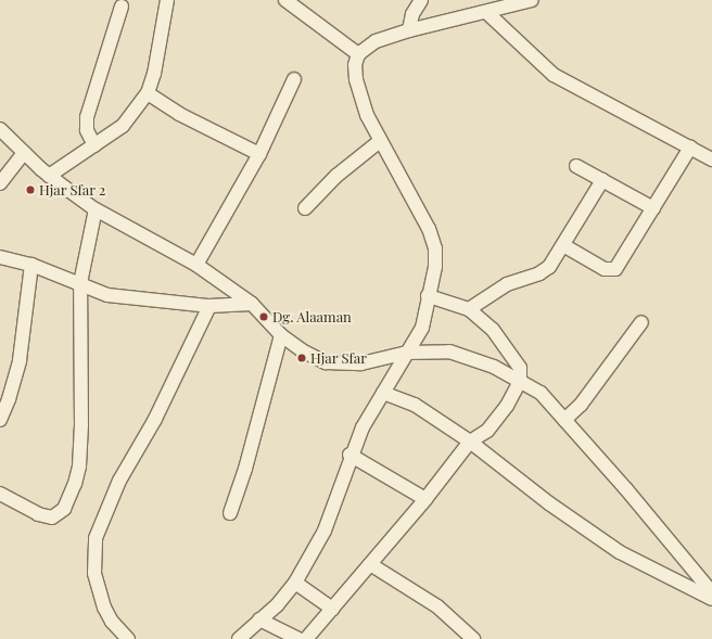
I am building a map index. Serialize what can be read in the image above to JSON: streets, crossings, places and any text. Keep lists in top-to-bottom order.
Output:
{
  "places": ["Hjar Sfar 2", "Dg. Alaaman", "Hjar Sfar"]
}
